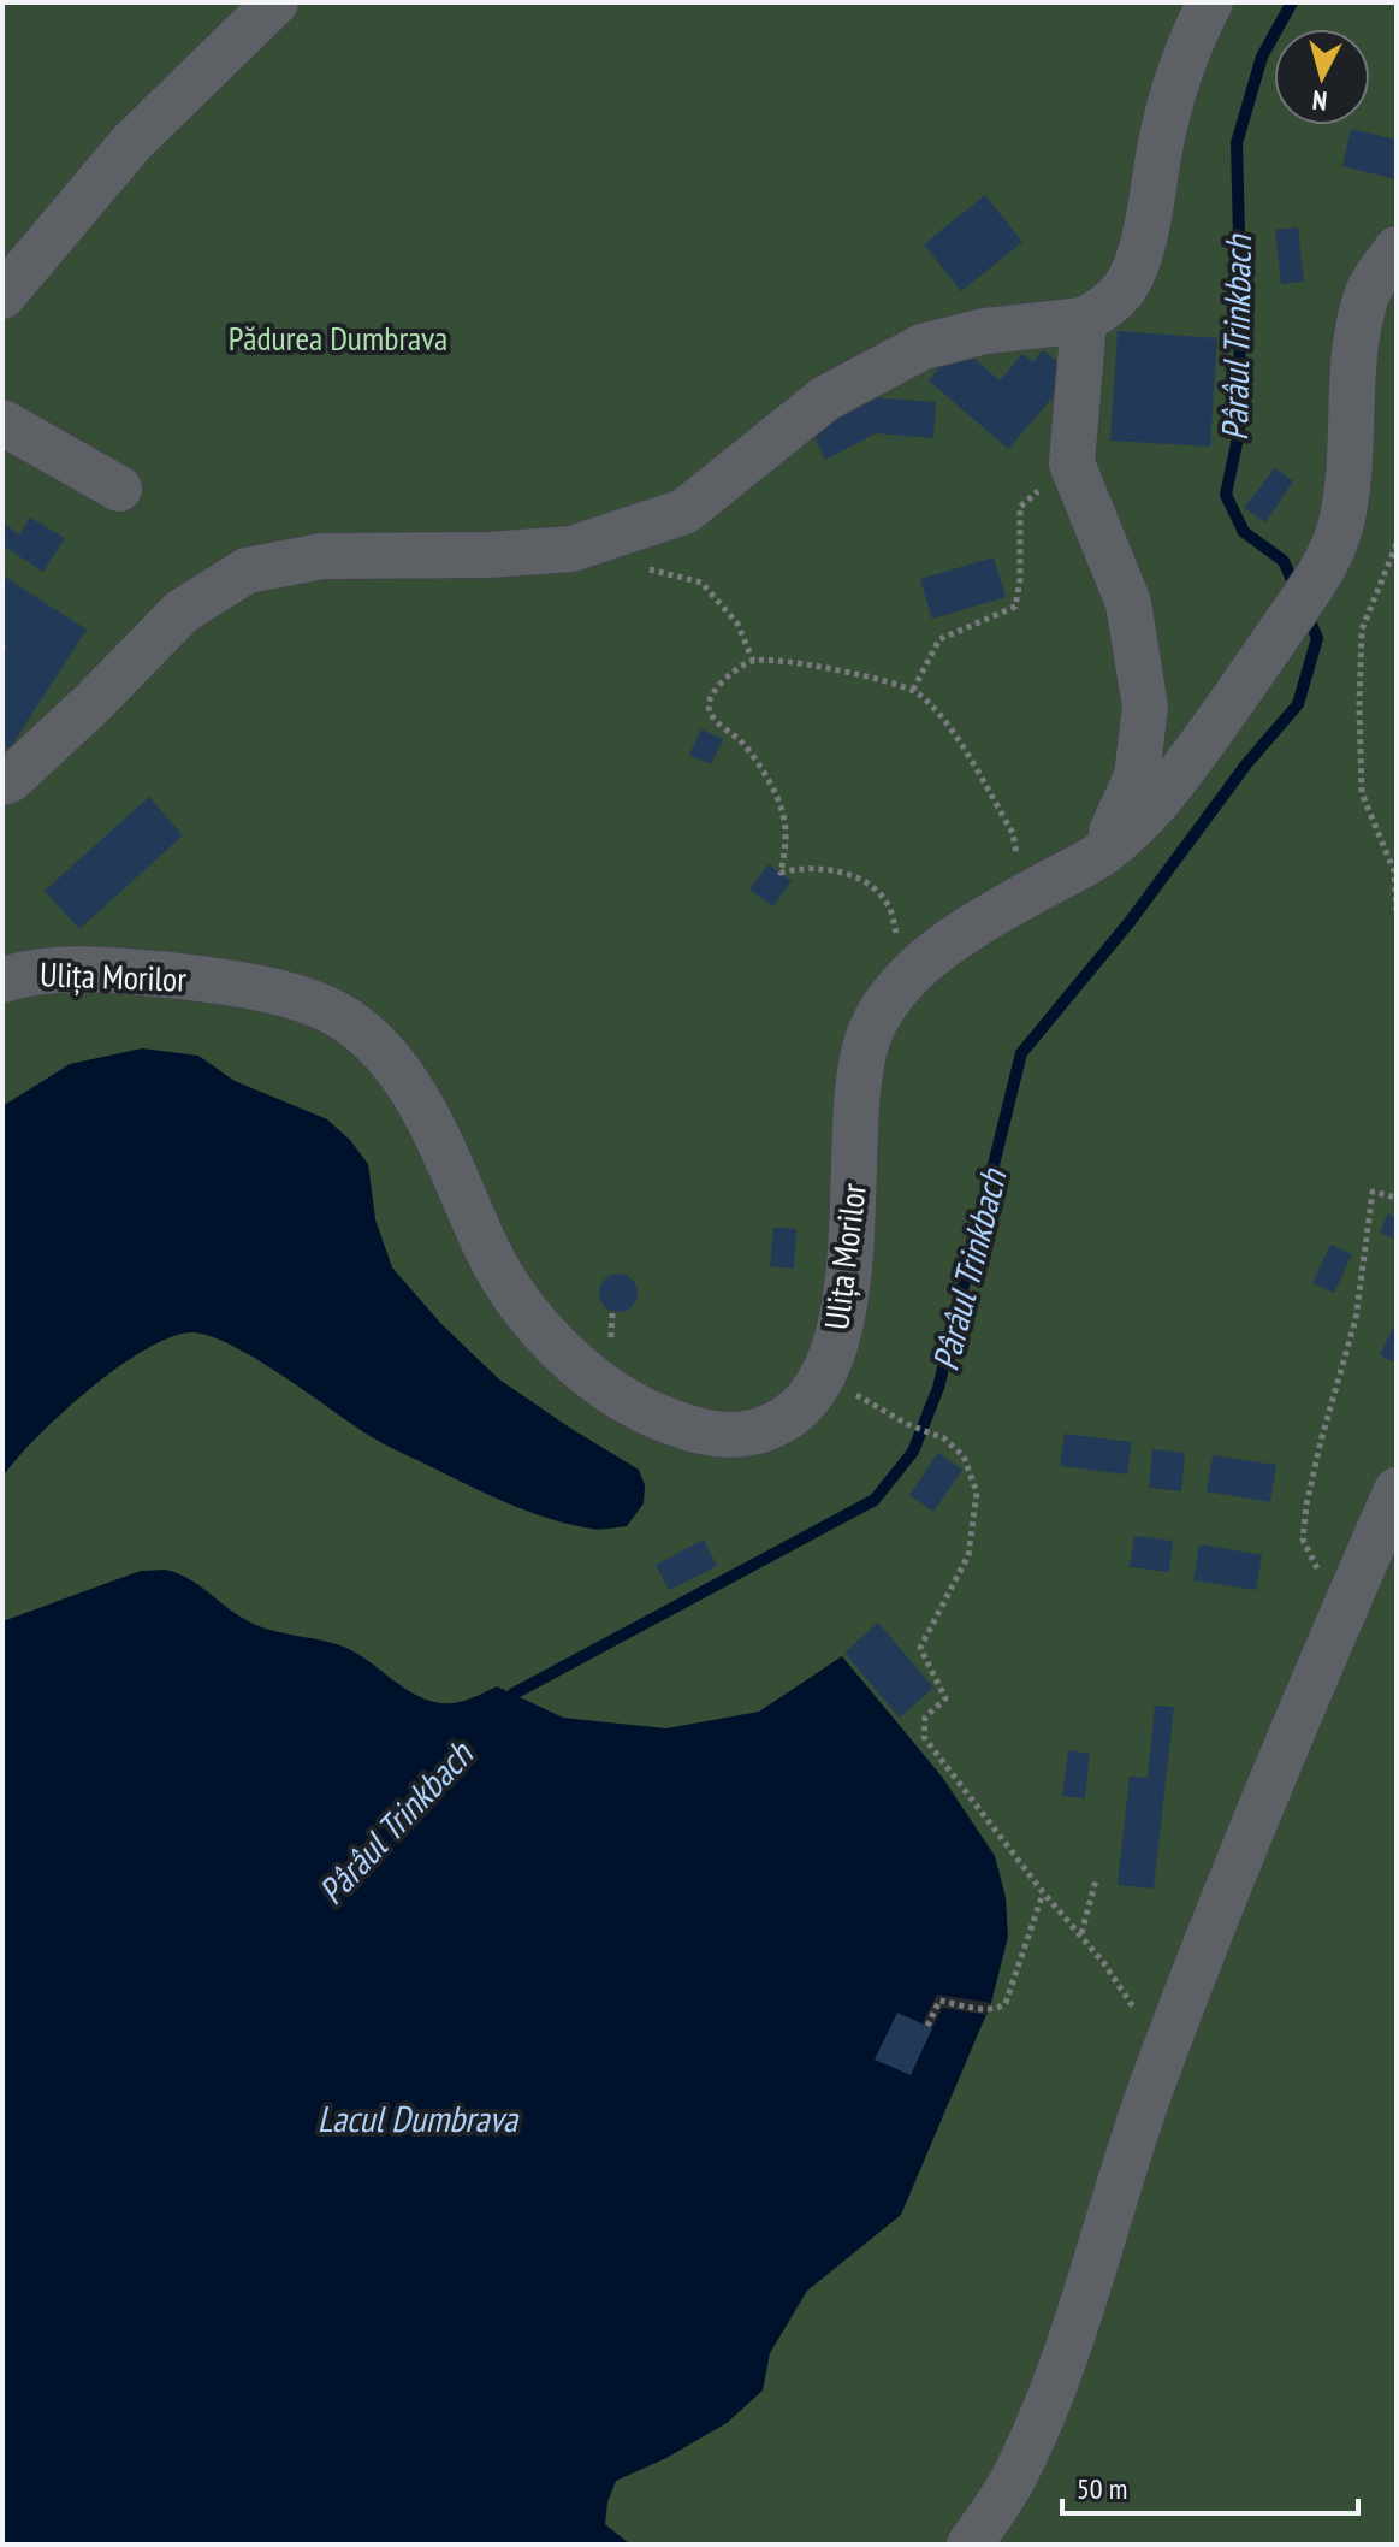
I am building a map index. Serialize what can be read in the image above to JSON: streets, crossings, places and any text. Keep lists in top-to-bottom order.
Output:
{
  "streets": {
    "lane": ["Ulița Morilor"]
  },
  "water": ["Pârâul Trinkbach", "Lacul Dumbrava"],
  "parks": ["Pădurea Dumbrava"],
  "scale_bar": "50 m",
  "north": "bottom"
}
